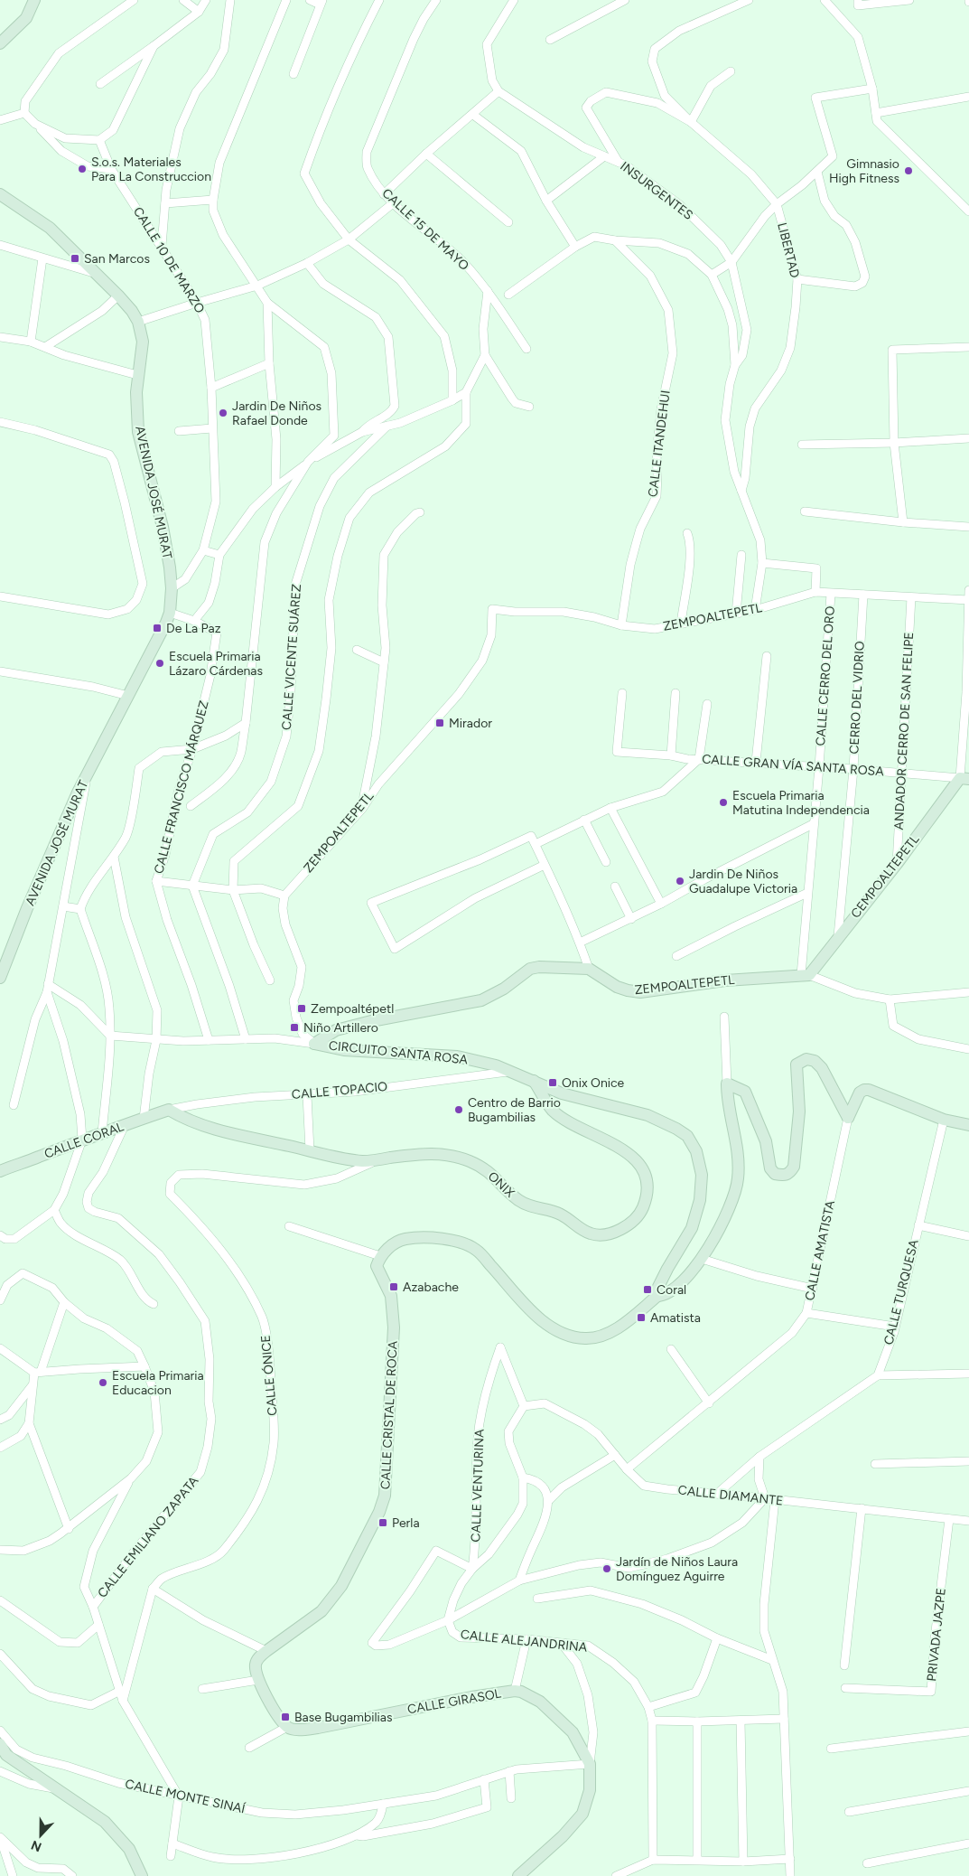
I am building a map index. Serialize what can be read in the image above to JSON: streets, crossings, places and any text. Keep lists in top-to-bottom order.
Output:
{
  "streets": {
    "street": [
      "INSURGENTES",
      "CALLE 15 DE MAYO",
      "LIBERTAD",
      "CALLE 10 DE MARZO",
      "CALLE ITANDEHUI",
      "AVENIDA JOSÉ MURAT",
      "ZEMPOALTEPETL",
      "CALLE VICENTE SUÁREZ",
      "CALLE CERRO DEL ORO",
      "CERRO DEL VIDRIO",
      "ANDADOR CERRO DE SAN FELIPE",
      "CALLE GRAN VÍA SANTA ROSA",
      "CALLE FRANCISCO MÁRQUEZ",
      "CEMPOALTEPETL",
      "CIRCUITO SANTA ROSA",
      "CALLE TOPACIO",
      "CALLE CORAL",
      "ONIX",
      "CALLE AMATISTA",
      "CALLE TURQUESA",
      "CALLE ÓNICE",
      "CALLE CRISTAL DE ROCA",
      "CALLE VENTURINA",
      "CALLE DIAMANTE",
      "CALLE EMILIANO ZAPATA",
      "PRIVADA JAZPE",
      "CALLE ALEJANDRINA",
      "CALLE GIRASOL",
      "CALLE MONTE SINAÍ"
    ]
  },
  "crossings": [
    ["INSURGENTES", "LIBERTAD"],
    ["INSURGENTES", "ZEMPOALTEPETL"],
    ["CALLE 10 DE MARZO", "AVENIDA JOSÉ MURAT"],
    ["CALLE ITANDEHUI", "ZEMPOALTEPETL"],
    ["AVENIDA JOSÉ MURAT", "CALLE FRANCISCO MÁRQUEZ"],
    ["ZEMPOALTEPETL", "CALLE CERRO DEL ORO"],
    ["ZEMPOALTEPETL", "CERRO DEL VIDRIO"],
    ["ZEMPOALTEPETL", "ANDADOR CERRO DE SAN FELIPE"],
    ["ZEMPOALTEPETL", "CEMPOALTEPETL"],
    ["ZEMPOALTEPETL", "CIRCUITO SANTA ROSA"],
    ["CALLE CERRO DEL ORO", "CALLE GRAN VÍA SANTA ROSA"],
    ["CALLE CERRO DEL ORO", "CEMPOALTEPETL"],
    ["CERRO DEL VIDRIO", "CALLE GRAN VÍA SANTA ROSA"],
    ["CERRO DEL VIDRIO", "CEMPOALTEPETL"],
    ["ANDADOR CERRO DE SAN FELIPE", "CALLE GRAN VÍA SANTA ROSA"],
    ["ANDADOR CERRO DE SAN FELIPE", "CEMPOALTEPETL"],
    ["CALLE GRAN VÍA SANTA ROSA", "CEMPOALTEPETL"],
    ["CIRCUITO SANTA ROSA", "CALLE TOPACIO"],
    ["CIRCUITO SANTA ROSA", "ONIX"],
    ["CALLE TOPACIO", "CALLE CORAL"],
    ["CALLE TOPACIO", "ONIX"],
    ["CALLE CORAL", "ONIX"],
    ["CALLE CORAL", "CALLE EMILIANO ZAPATA"],
    ["ONIX", "CALLE ÓNICE"],
    ["CALLE AMATISTA", "CALLE TURQUESA"],
    ["CALLE AMATISTA", "CALLE DIAMANTE"],
    ["CALLE CRISTAL DE ROCA", "CALLE GIRASOL"],
    ["CALLE VENTURINA", "CALLE DIAMANTE"],
    ["CALLE VENTURINA", "CALLE ALEJANDRINA"],
    ["CALLE DIAMANTE", "PRIVADA JAZPE"],
    ["CALLE GIRASOL", "CALLE MONTE SINAÍ"]
  ],
  "places": {
    "other": [
      "S.o.s. Materiales Para La Construccion",
      "Gimnasio High Fitness",
      "Jardin De Niños Rafael Donde",
      "Escuela Primaria Lázaro Cárdenas",
      "Escuela Primaria Matutina Independencia",
      "Jardin De Niños Guadalupe Victoria",
      "Centro de Barrio Bugambilias",
      "Escuela Primaria Educacion",
      "Jardín de Niños Laura Domínguez Aguirre"
    ],
    "transit": [
      "San Marcos",
      "De La Paz",
      "Mirador",
      "Zempoaltépetl",
      "Niño Artillero",
      "Onix Onice",
      "Azabache",
      "Coral",
      "Amatista",
      "Perla",
      "Base Bugambilias"
    ]
  },
  "north": "bottom"
}
